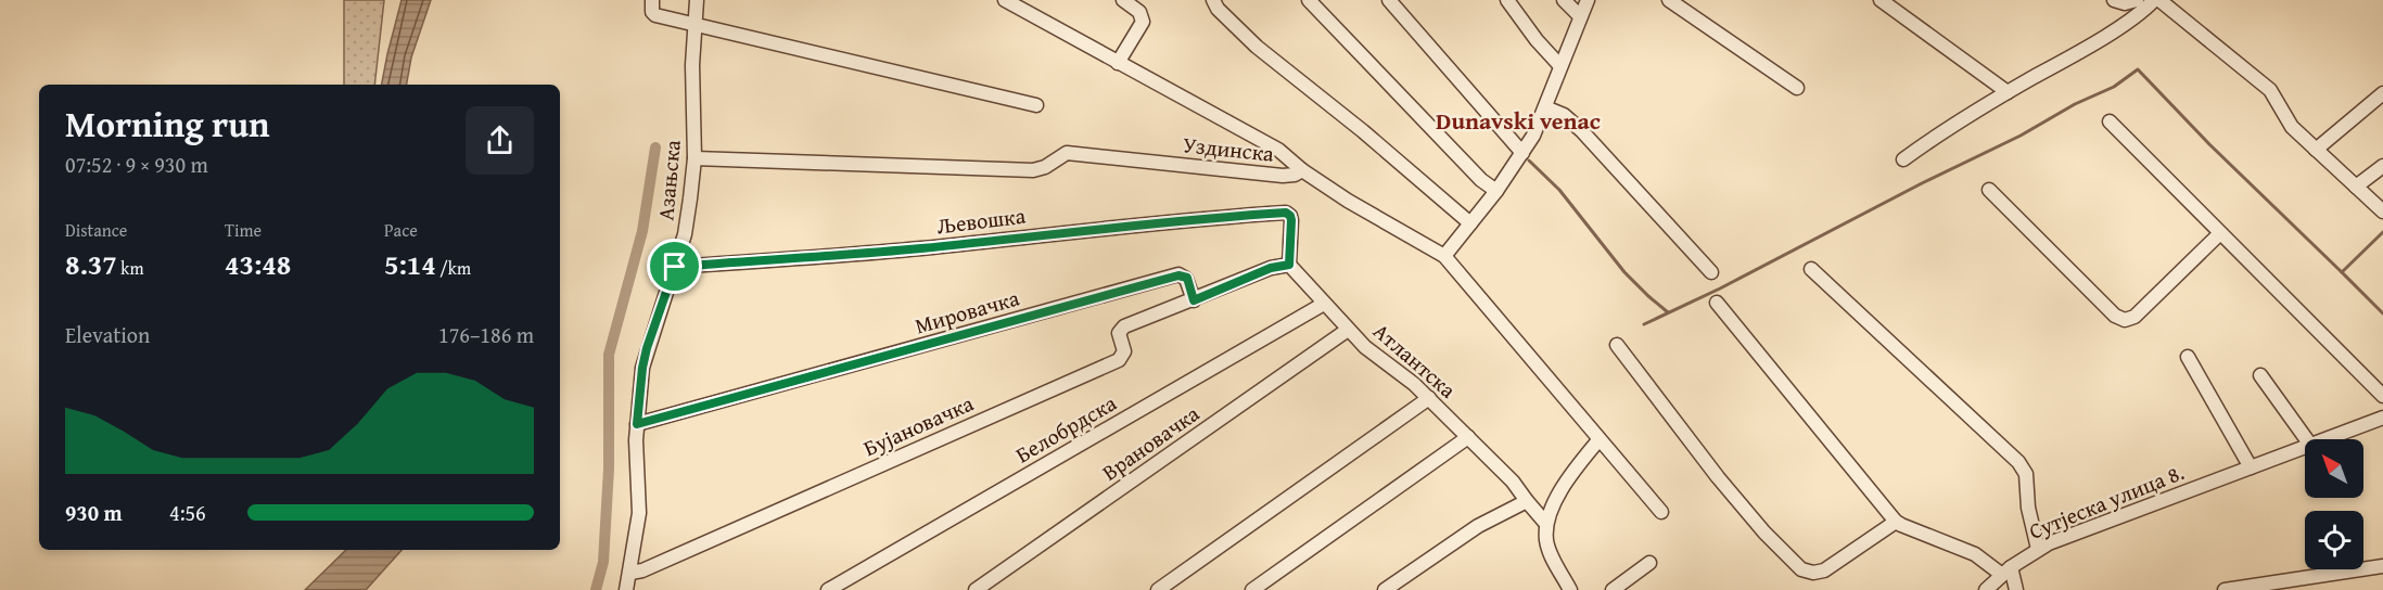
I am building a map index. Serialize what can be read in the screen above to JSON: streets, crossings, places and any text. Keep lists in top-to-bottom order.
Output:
{
  "streets": {
    "street": [
      "Уздинска",
      "Азањска",
      "Љевошка",
      "Мировачка",
      "Атлантска",
      "Бујановачка",
      "Белобрдска",
      "Врановачка",
      "Сутјеска улица 8."
    ]
  },
  "crossings": [
    ["Уздинска", "Азањска"],
    ["Азањска", "Љевошка"],
    ["Азањска", "Мировачка"],
    ["Азањска", "Бујановачка"],
    ["Љевошка", "Атлантска"],
    ["Мировачка", "Бујановачка"],
    ["Атлантска", "Белобрдска"],
    ["Атлантска", "Врановачка"]
  ],
  "districts": ["Dunavski venac"],
  "north": "top left",
  "page": {
    "heading": ["Morning run", "07:52 · 9 × 930 m"],
    "stats": [
      ["Distance", "8.37 km"],
      ["Time", "43:48"],
      ["Pace", "5:14 /km"]
    ],
    "chart": ["Elevation", "176–186 m"],
    "list": [
      {
        "name": "930 m",
        "note": "4:56"
      }
    ]
  }
}
